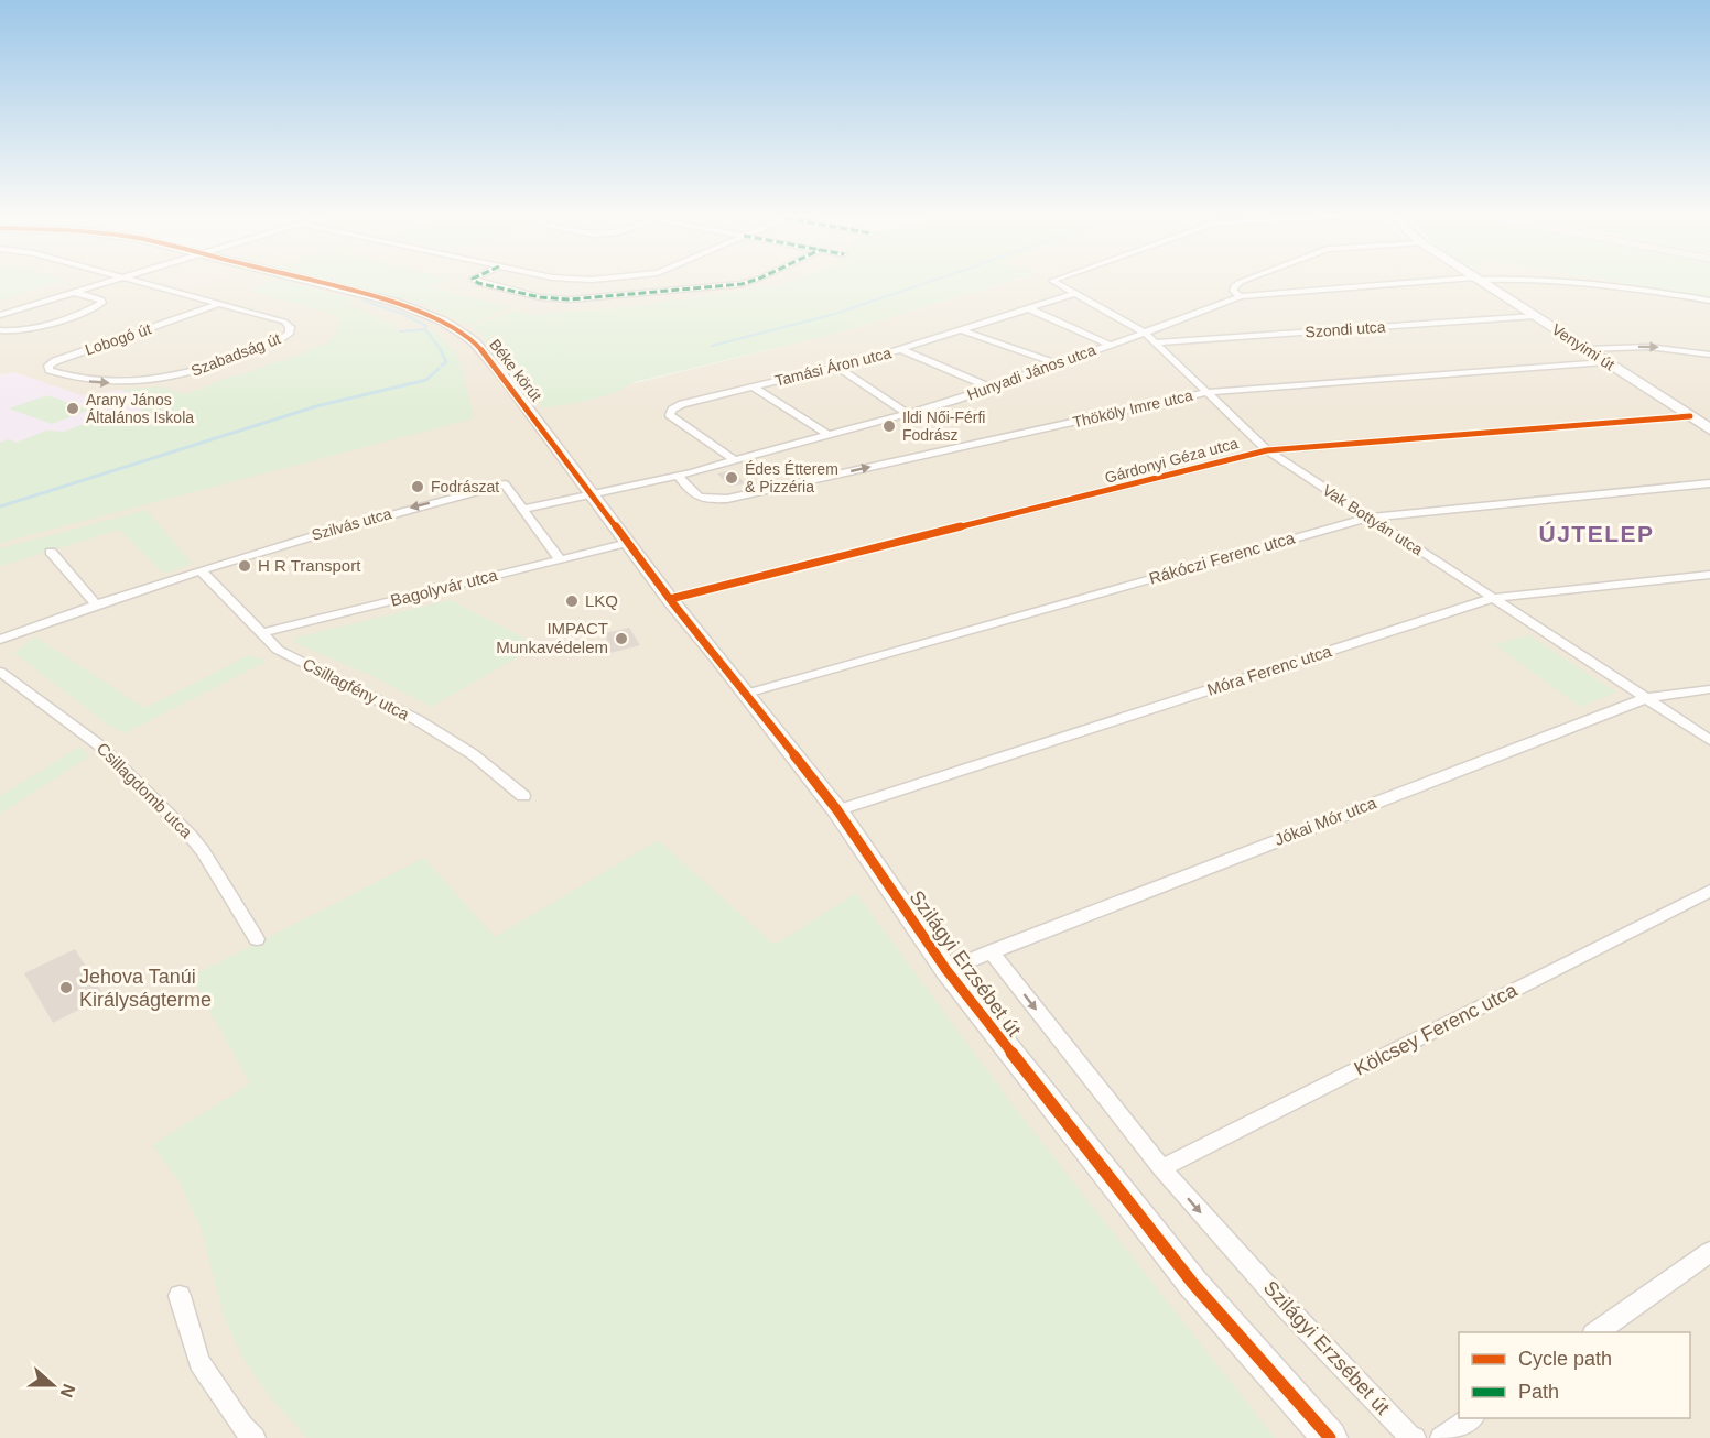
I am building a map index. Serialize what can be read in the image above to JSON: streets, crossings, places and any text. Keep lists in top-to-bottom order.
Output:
{
  "streets": {
    "street": [
      "Szondi utca",
      "Lobogó út",
      "Venyimi út",
      "Szabadság út",
      "Tamási Áron utca",
      "Béke körút",
      "Hunyadi János utca",
      "Thököly Imre utca",
      "Gárdonyi Géza utca",
      "Vak Bottyán utca",
      "Szilvás utca",
      "Rákóczi Ferenc utca",
      "Bagolyvár utca",
      "Móra Ferenc utca",
      "Csillagfény utca",
      "Csillagdomb utca",
      "Jókai Mór utca",
      "Szilágyi Erzsébet út",
      "Kölcsey Ferenc utca"
    ]
  },
  "crossings": [
    ["Szondi utca", "Venyimi út"],
    ["Szondi utca", "Vak Bottyán utca"],
    ["Lobogó út", "Szabadság út"],
    ["Venyimi út", "Thököly Imre utca"],
    ["Venyimi út", "Gárdonyi Géza utca"],
    ["Tamási Áron utca", "Hunyadi János utca"],
    ["Tamási Áron utca", "Vak Bottyán utca"],
    ["Béke körút", "Hunyadi János utca"],
    ["Béke körút", "Szilágyi Erzsébet út"],
    ["Hunyadi János utca", "Thököly Imre utca"],
    ["Hunyadi János utca", "Vak Bottyán utca"],
    ["Hunyadi János utca", "Szilvás utca"],
    ["Hunyadi János utca", "Szilágyi Erzsébet út"],
    ["Thököly Imre utca", "Vak Bottyán utca"],
    ["Gárdonyi Géza utca", "Vak Bottyán utca"],
    ["Gárdonyi Géza utca", "Szilágyi Erzsébet út"],
    ["Vak Bottyán utca", "Rákóczi Ferenc utca"],
    ["Vak Bottyán utca", "Móra Ferenc utca"],
    ["Vak Bottyán utca", "Jókai Mór utca"],
    ["Szilvás utca", "Csillagfény utca"],
    ["Rákóczi Ferenc utca", "Szilágyi Erzsébet út"],
    ["Bagolyvár utca", "Csillagfény utca"],
    ["Bagolyvár utca", "Szilágyi Erzsébet út"],
    ["Móra Ferenc utca", "Szilágyi Erzsébet út"],
    ["Jókai Mór utca", "Szilágyi Erzsébet út"],
    ["Szilágyi Erzsébet út", "Kölcsey Ferenc utca"]
  ],
  "one_way": ["Thököly Imre utca", "Szilvás utca"],
  "districts": ["ÚJTELEP"],
  "places": [
    "Arany János Általános Iskola",
    "Ildi Női-Férfi Fodrász",
    "Édes Étterem & Pizzéria",
    "Fodrászat",
    "H R Transport",
    "LKQ",
    "IMPACT Munkavédelem",
    "Jehova Tanúi Királyságterme"
  ],
  "legend": ["Cycle path", "Path"],
  "north": "right"
}
